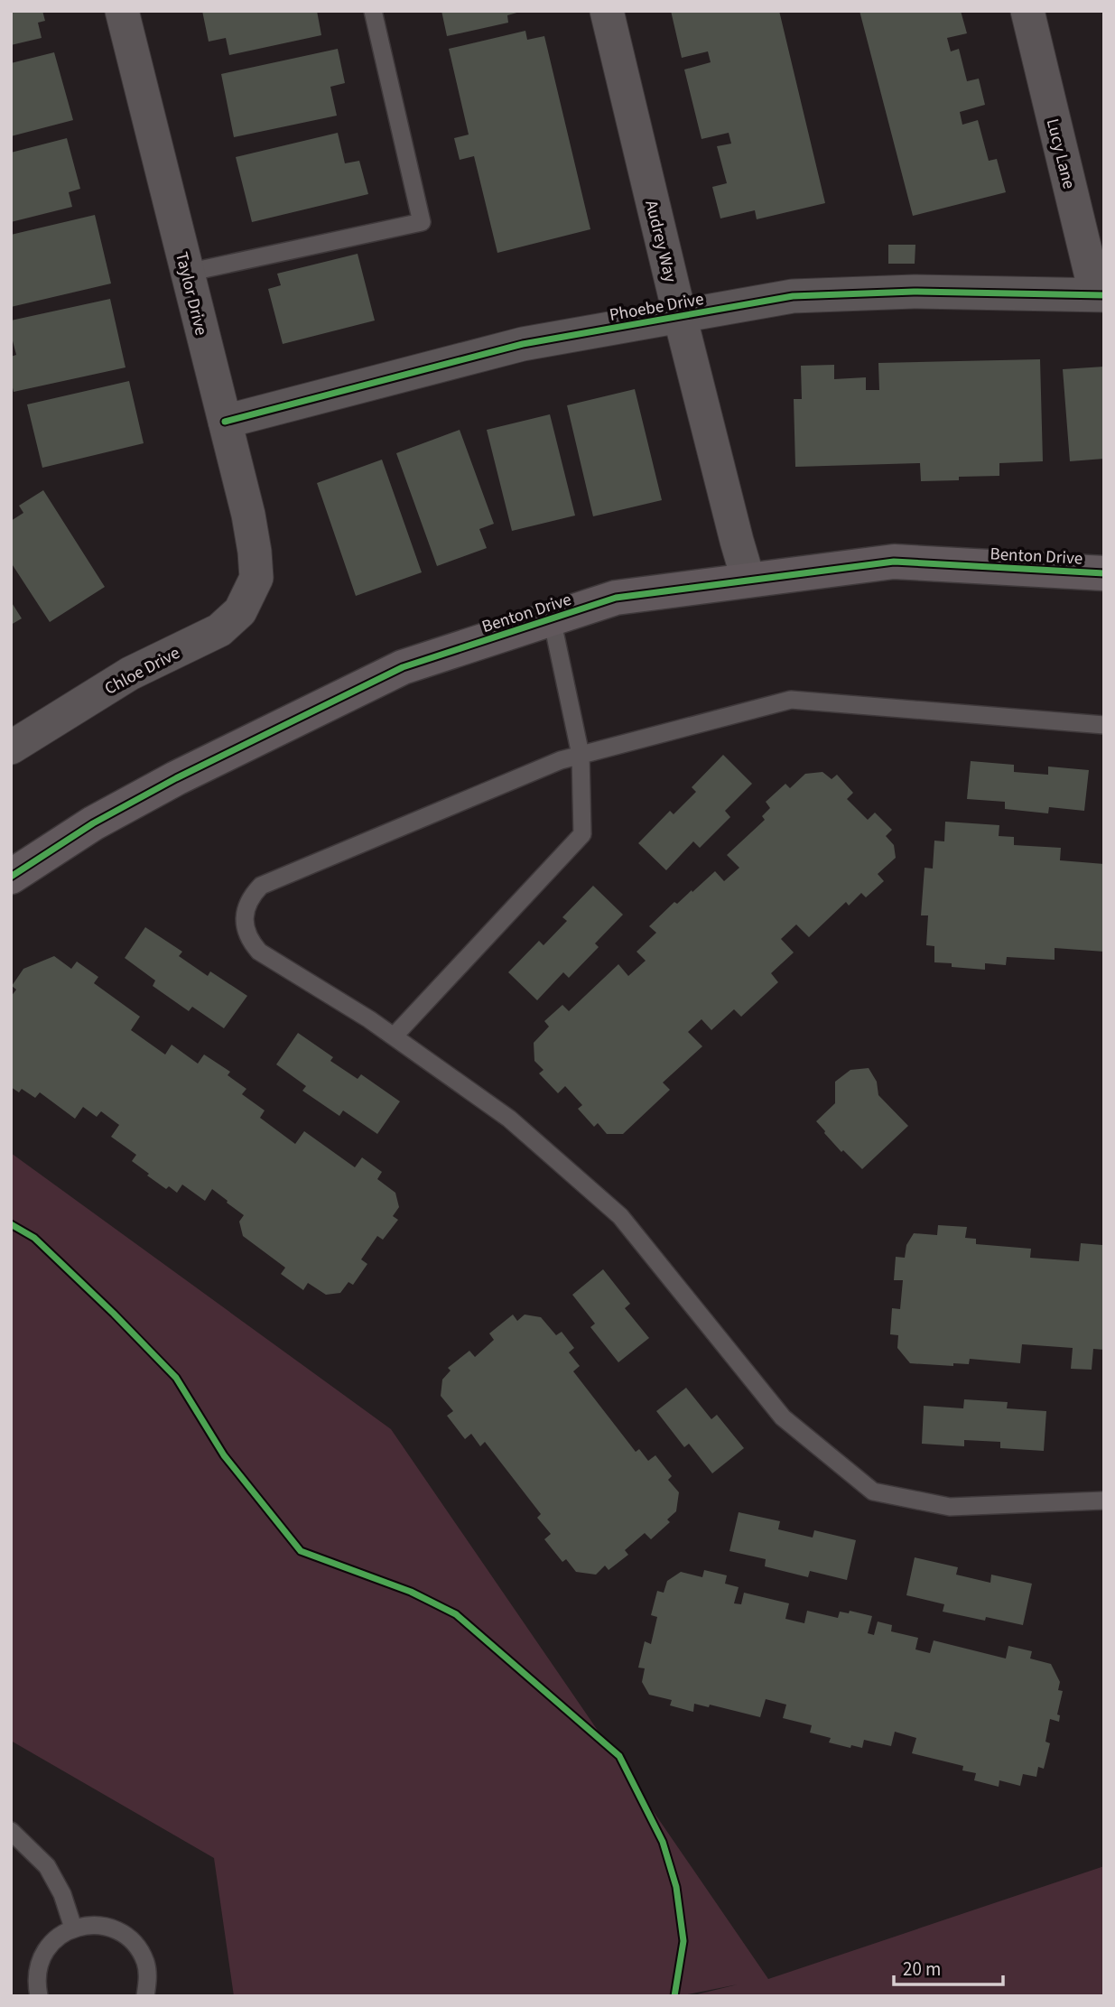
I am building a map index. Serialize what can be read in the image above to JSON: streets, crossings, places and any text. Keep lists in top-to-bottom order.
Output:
{
  "streets": {
    "street": [
      "Lucy Lane",
      "Audrey Way",
      "Taylor Drive",
      "Phoebe Drive",
      "Benton Drive",
      "Chloe Drive"
    ]
  },
  "crossings": [
    ["Lucy Lane", "Phoebe Drive"],
    ["Audrey Way", "Phoebe Drive"],
    ["Audrey Way", "Benton Drive"],
    ["Taylor Drive", "Phoebe Drive"],
    ["Taylor Drive", "Chloe Drive"]
  ],
  "scale_bar": "20 m"
}
